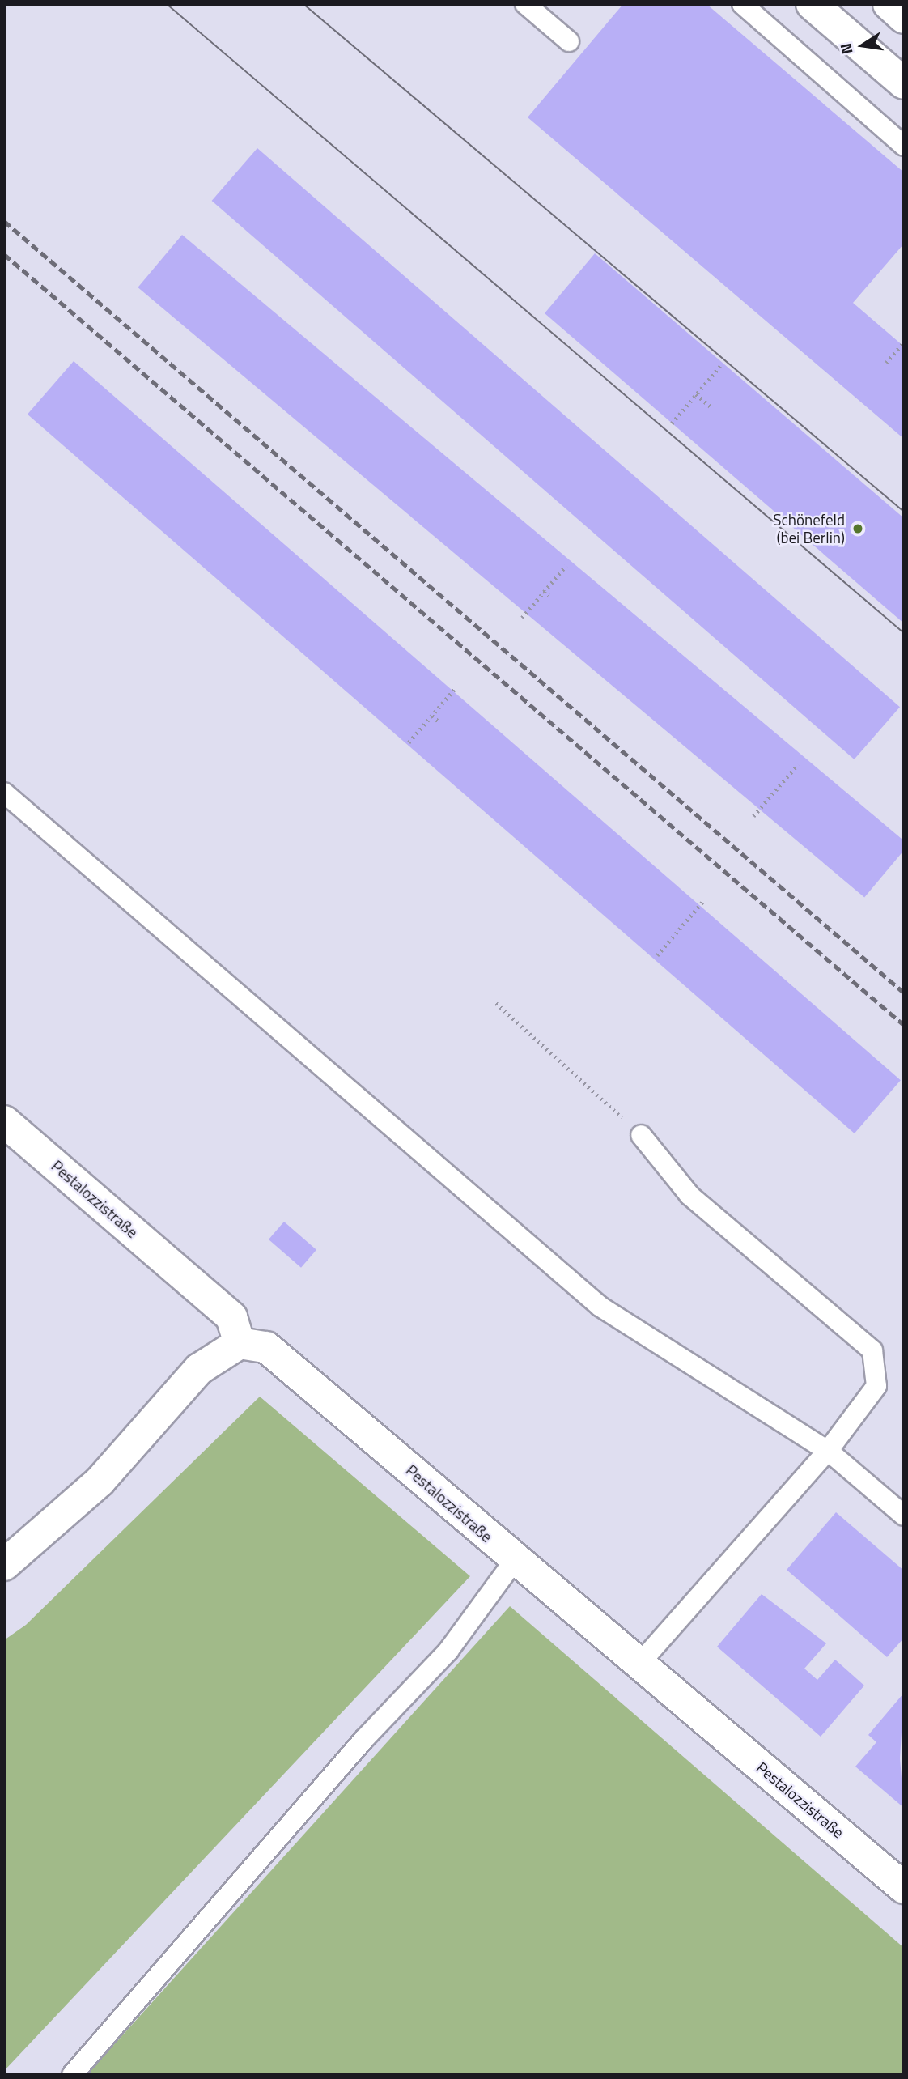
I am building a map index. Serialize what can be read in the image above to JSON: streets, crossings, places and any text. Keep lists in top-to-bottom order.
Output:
{
  "streets": {
    "street": ["Pestalozzistraße"]
  },
  "places": ["Schönefeld (bei Berlin)"],
  "north": "left"
}
